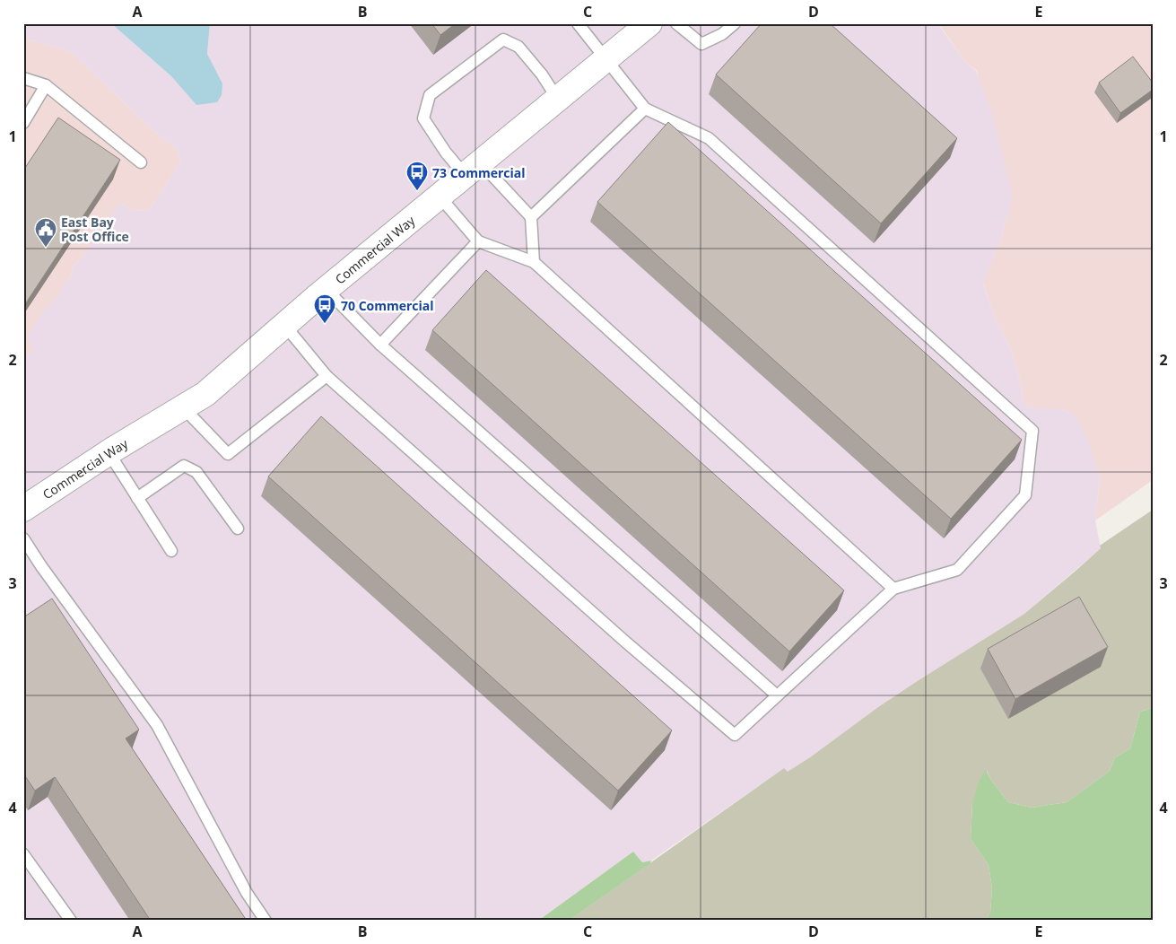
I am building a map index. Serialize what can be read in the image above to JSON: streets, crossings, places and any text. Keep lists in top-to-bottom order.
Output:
{
  "streets": {
    "street": ["Commercial Way"]
  },
  "places": {
    "bus stop": ["73 Commercial", "70 Commercial"],
    "public building": ["East Bay Post Office"]
  },
  "grid": {
    "columns": [
      "A",
      "B",
      "C",
      "D",
      "E"
    ],
    "rows": [
      "1",
      "2",
      "3",
      "4"
    ]
  }
}
